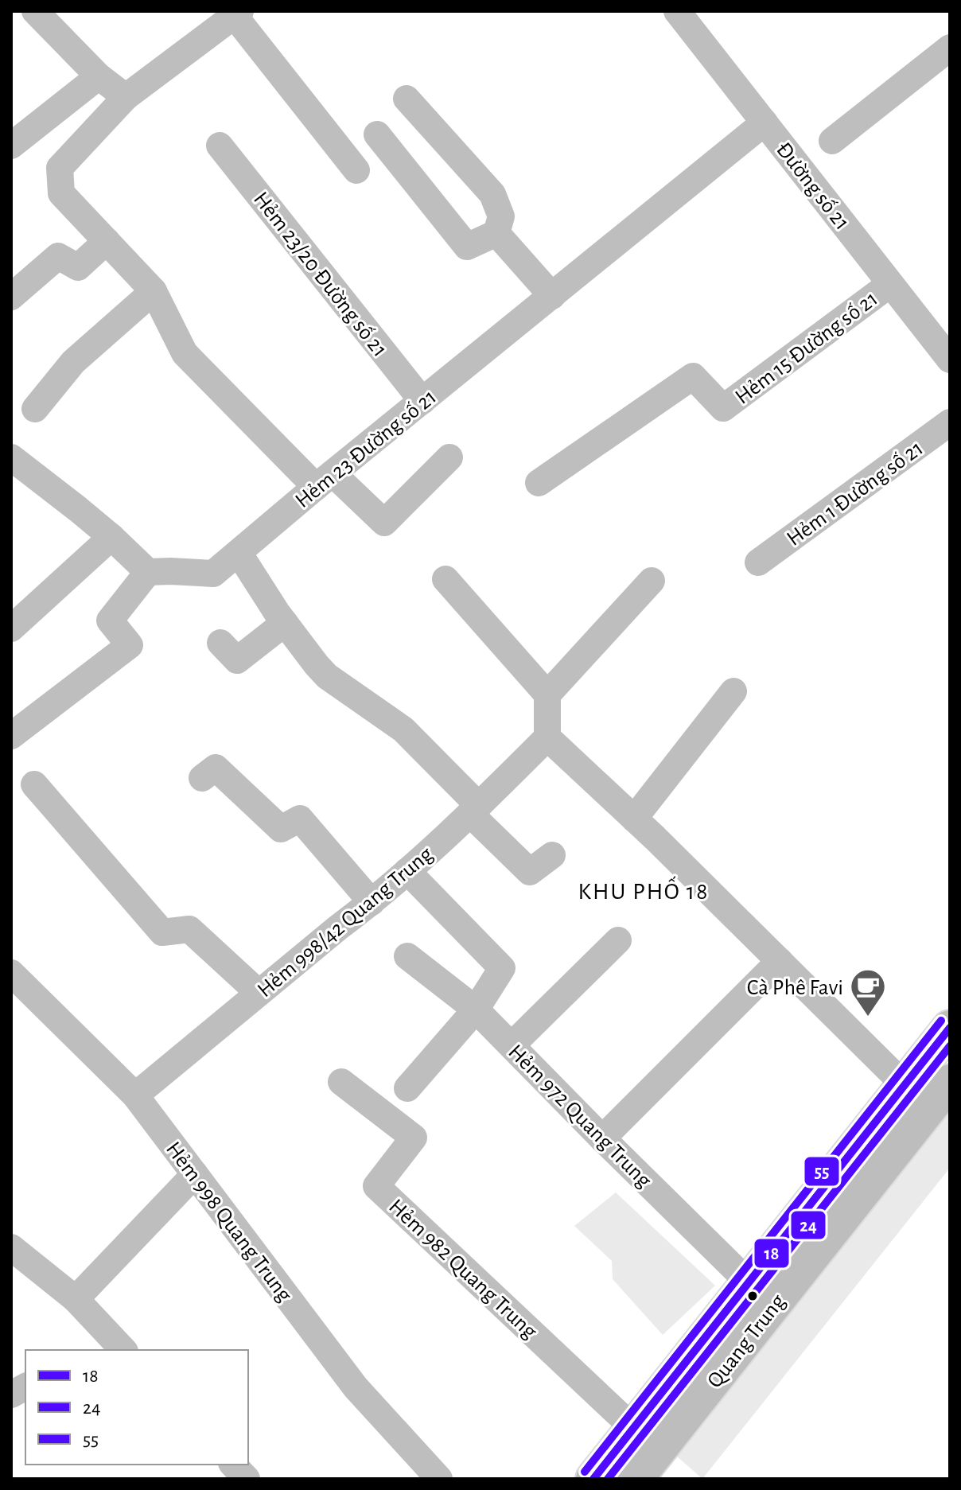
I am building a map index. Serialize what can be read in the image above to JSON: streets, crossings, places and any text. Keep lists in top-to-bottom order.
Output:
{
  "streets": {
    "main road": ["Quang Trung"],
    "street": [
      "Đường số 21",
      "Hẻm 23/20 Đường số 21",
      "Hẻm 15 Đường số 21",
      "Hẻm 23 Đường số 21",
      "Hẻm 1 Đường số 21",
      "Hẻm 998/42 Quang Trung",
      "Hẻm 972 Quang Trung",
      "Hẻm 998 Quang Trung",
      "Hẻm 982 Quang Trung"
    ]
  },
  "crossings": [
    ["Đường số 21", "Hẻm 15 Đường số 21"],
    ["Đường số 21", "Hẻm 23 Đường số 21"],
    ["Hẻm 23/20 Đường số 21", "Hẻm 23 Đường số 21"],
    ["Hẻm 998/42 Quang Trung", "Hẻm 998 Quang Trung"],
    ["Hẻm 972 Quang Trung", "Quang Trung"],
    ["Hẻm 982 Quang Trung", "Quang Trung"]
  ],
  "districts": ["KHU PHỐ 18"],
  "places": {
    "cafe": ["Cà Phê Favi"]
  },
  "lines": ["transit line 55", "transit line 18", "transit line 24"],
  "legend": ["18", "24", "55"]
}
